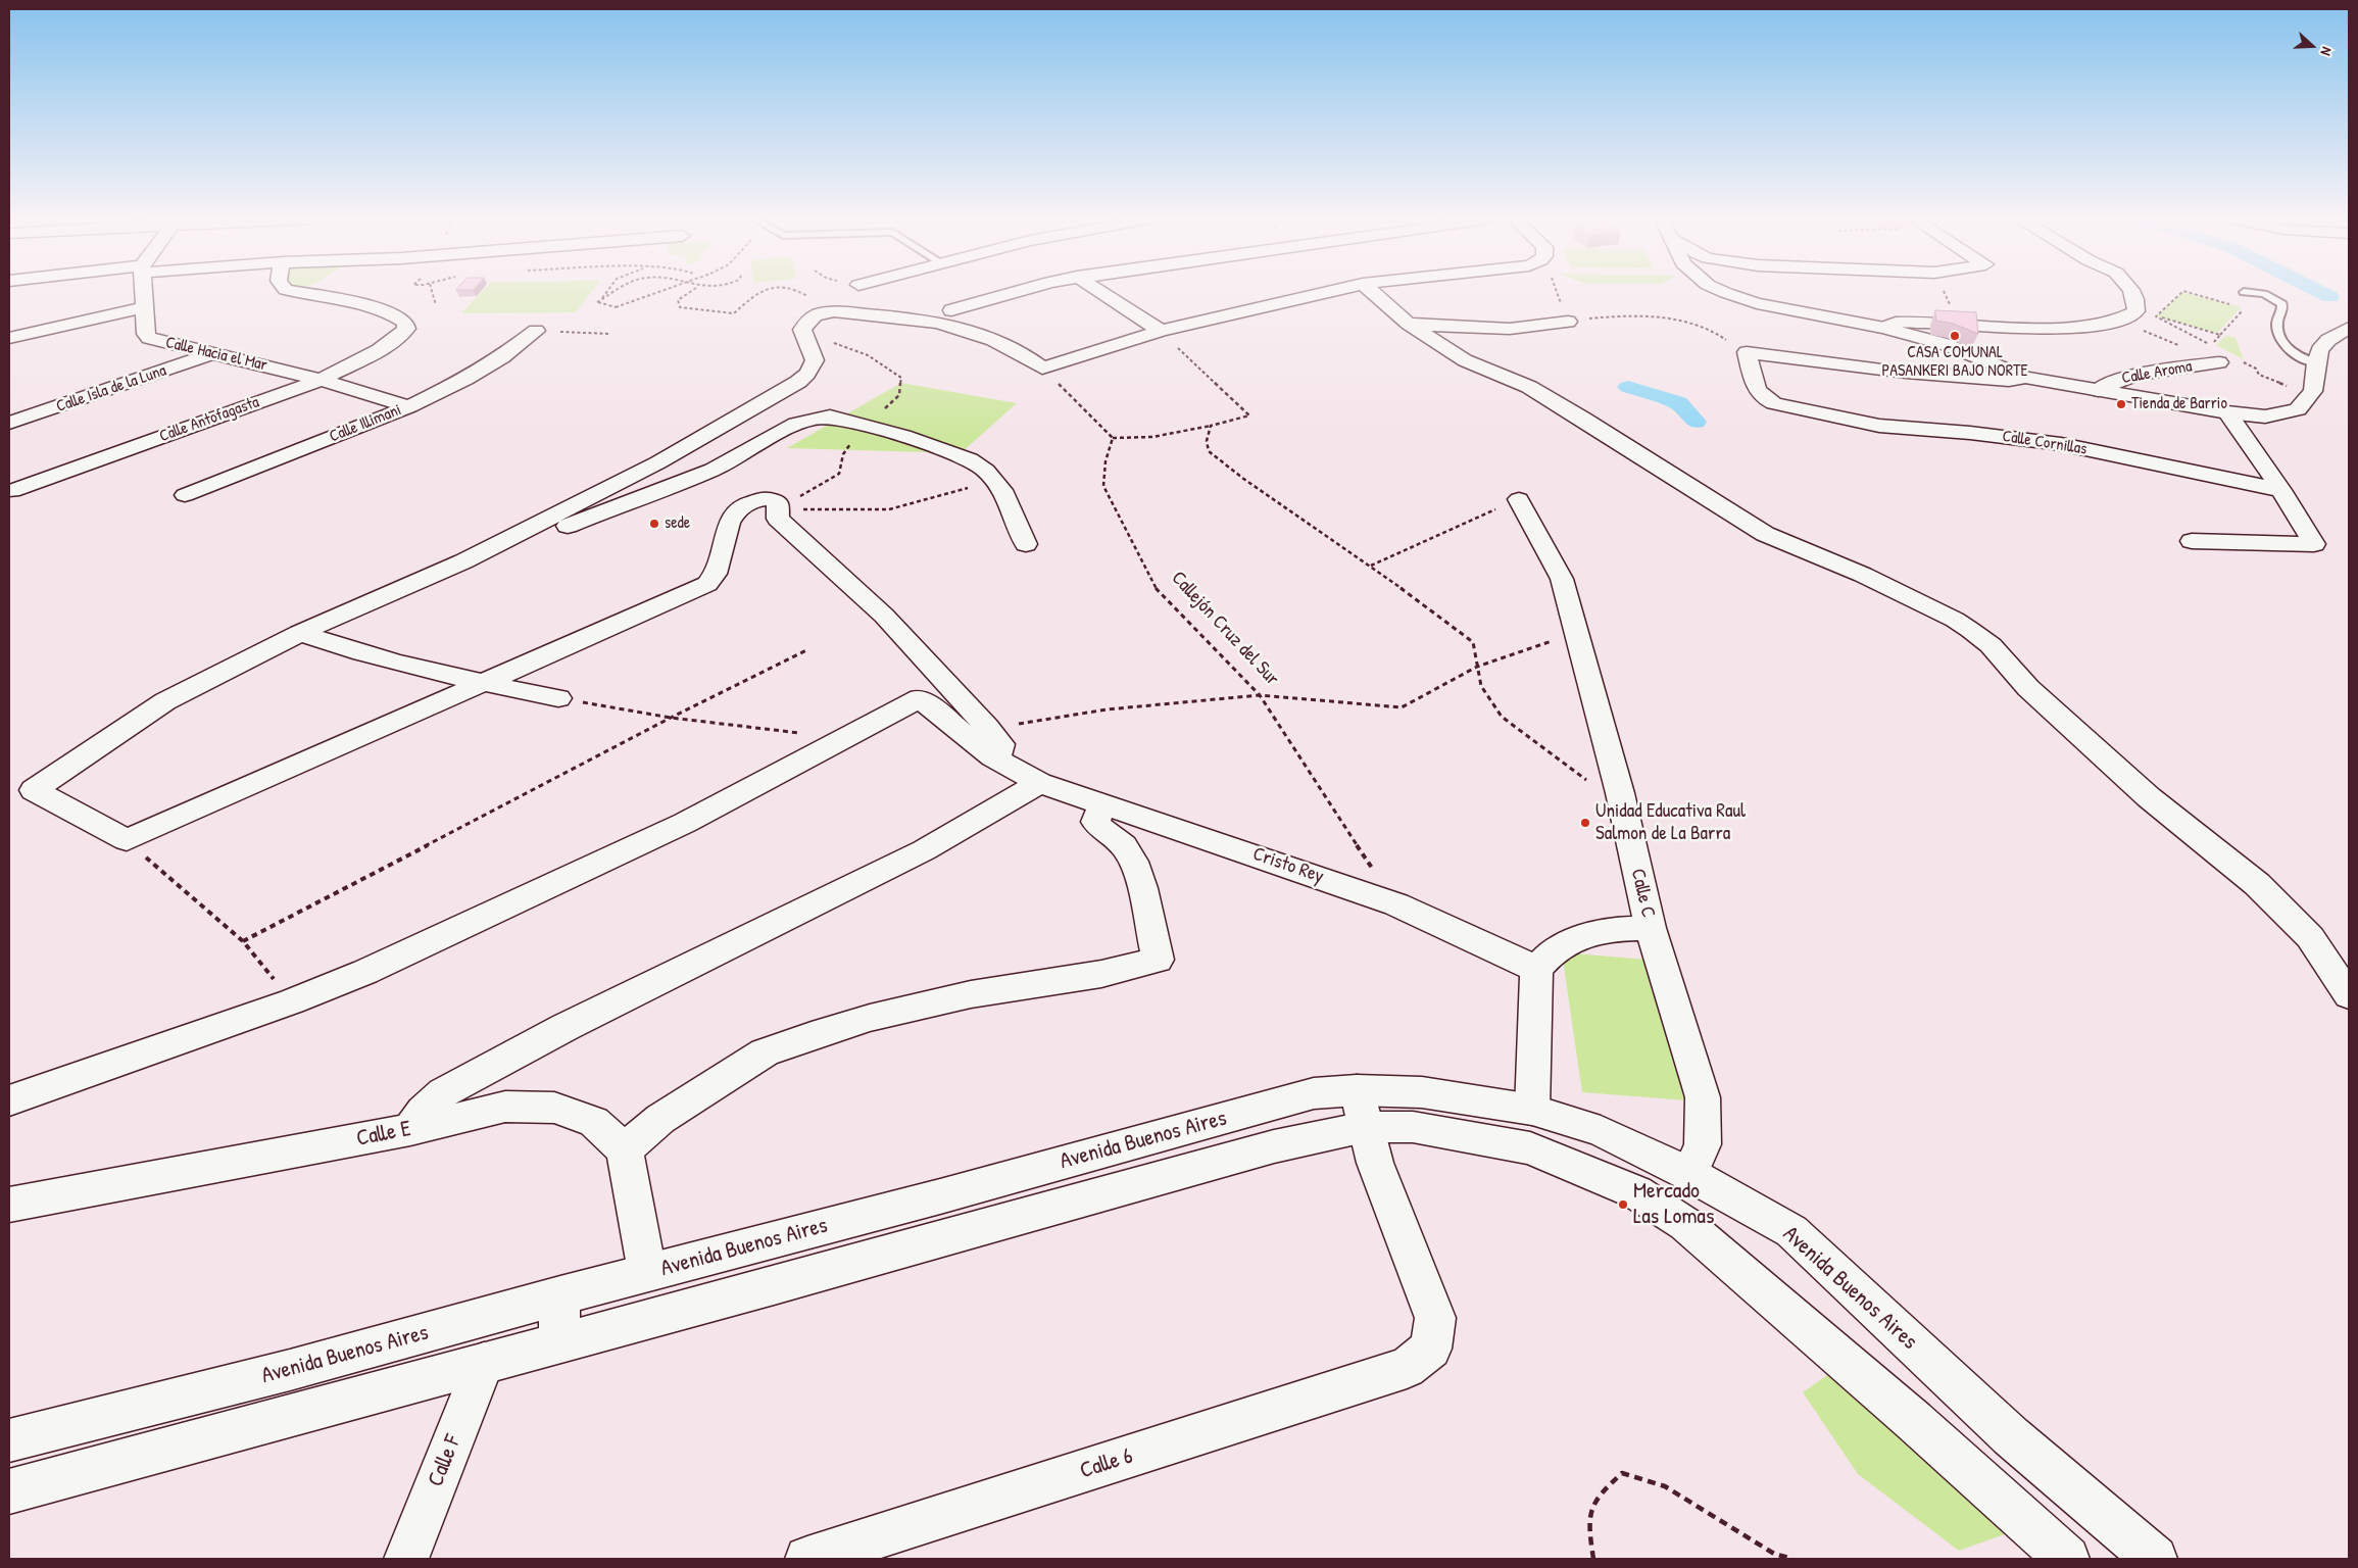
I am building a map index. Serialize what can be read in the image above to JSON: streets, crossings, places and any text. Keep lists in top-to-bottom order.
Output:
{
  "streets": {
    "street": [
      "Calle Hacia el Mar",
      "Calle Aroma",
      "Calle Isla de la Luna",
      "Calle Antofagasta",
      "Calle Illimani",
      "Calle Cornillas",
      "Cristo Rey",
      "Calle C",
      "Calle E",
      "Avenida Buenos Aires",
      "Calle F",
      "Calle 6"
    ],
    "path": ["Callejón Cruz del Sur"]
  },
  "crossings": [
    ["Calle Hacia el Mar", "Calle Isla de la Luna"],
    ["Calle Hacia el Mar", "Calle Antofagasta"],
    ["Calle Hacia el Mar", "Calle Illimani"],
    ["Callejón Cruz del Sur", "Cristo Rey"],
    ["Calle C", "Avenida Buenos Aires"],
    ["Avenida Buenos Aires", "Calle F"],
    ["Avenida Buenos Aires", "Calle 6"]
  ],
  "places": [
    "CASA COMUNAL PASANKERI BAJO NORTE",
    "Tienda de Barrio",
    "sede",
    "Unidad Educativa Raul Salmon de La Barra",
    "Mercado Las Lomas"
  ],
  "north": "right"
}
